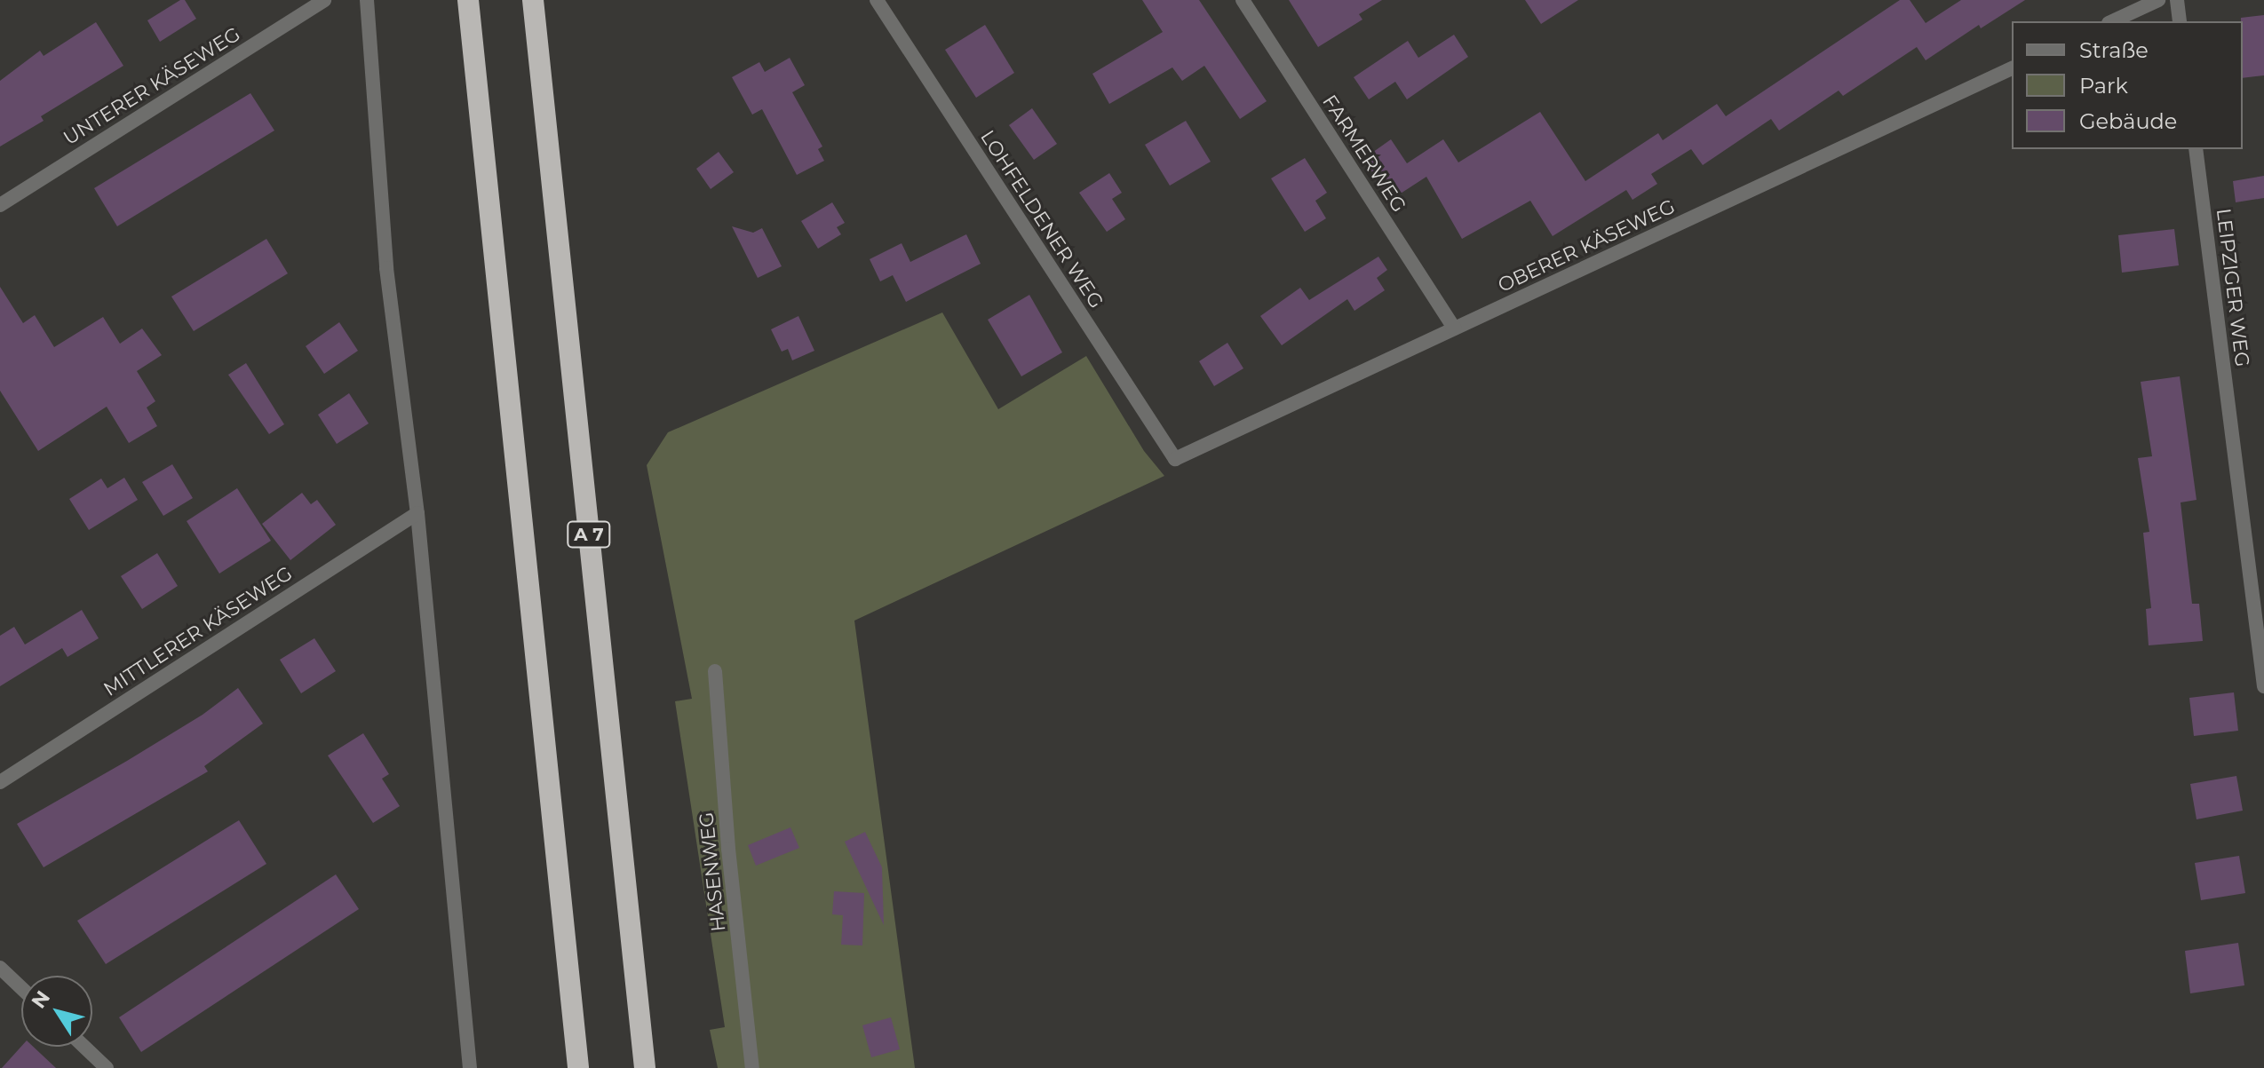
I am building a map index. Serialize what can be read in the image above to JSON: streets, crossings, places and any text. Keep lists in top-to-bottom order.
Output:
{
  "streets": {
    "highway": ["A 7"],
    "street": [
      "UNTERER KÄSEWEG",
      "FARMERWEG",
      "LOHFELDENER WEG",
      "OBERER KÄSEWEG",
      "LEIPZIGER WEG",
      "MITTLERER KÄSEWEG",
      "HASENWEG"
    ]
  },
  "crossings": [
    ["FARMERWEG", "OBERER KÄSEWEG"],
    ["LOHFELDENER WEG", "OBERER KÄSEWEG"]
  ],
  "legend": ["Straße", "Park", "Gebäude"],
  "north": "top left"
}
